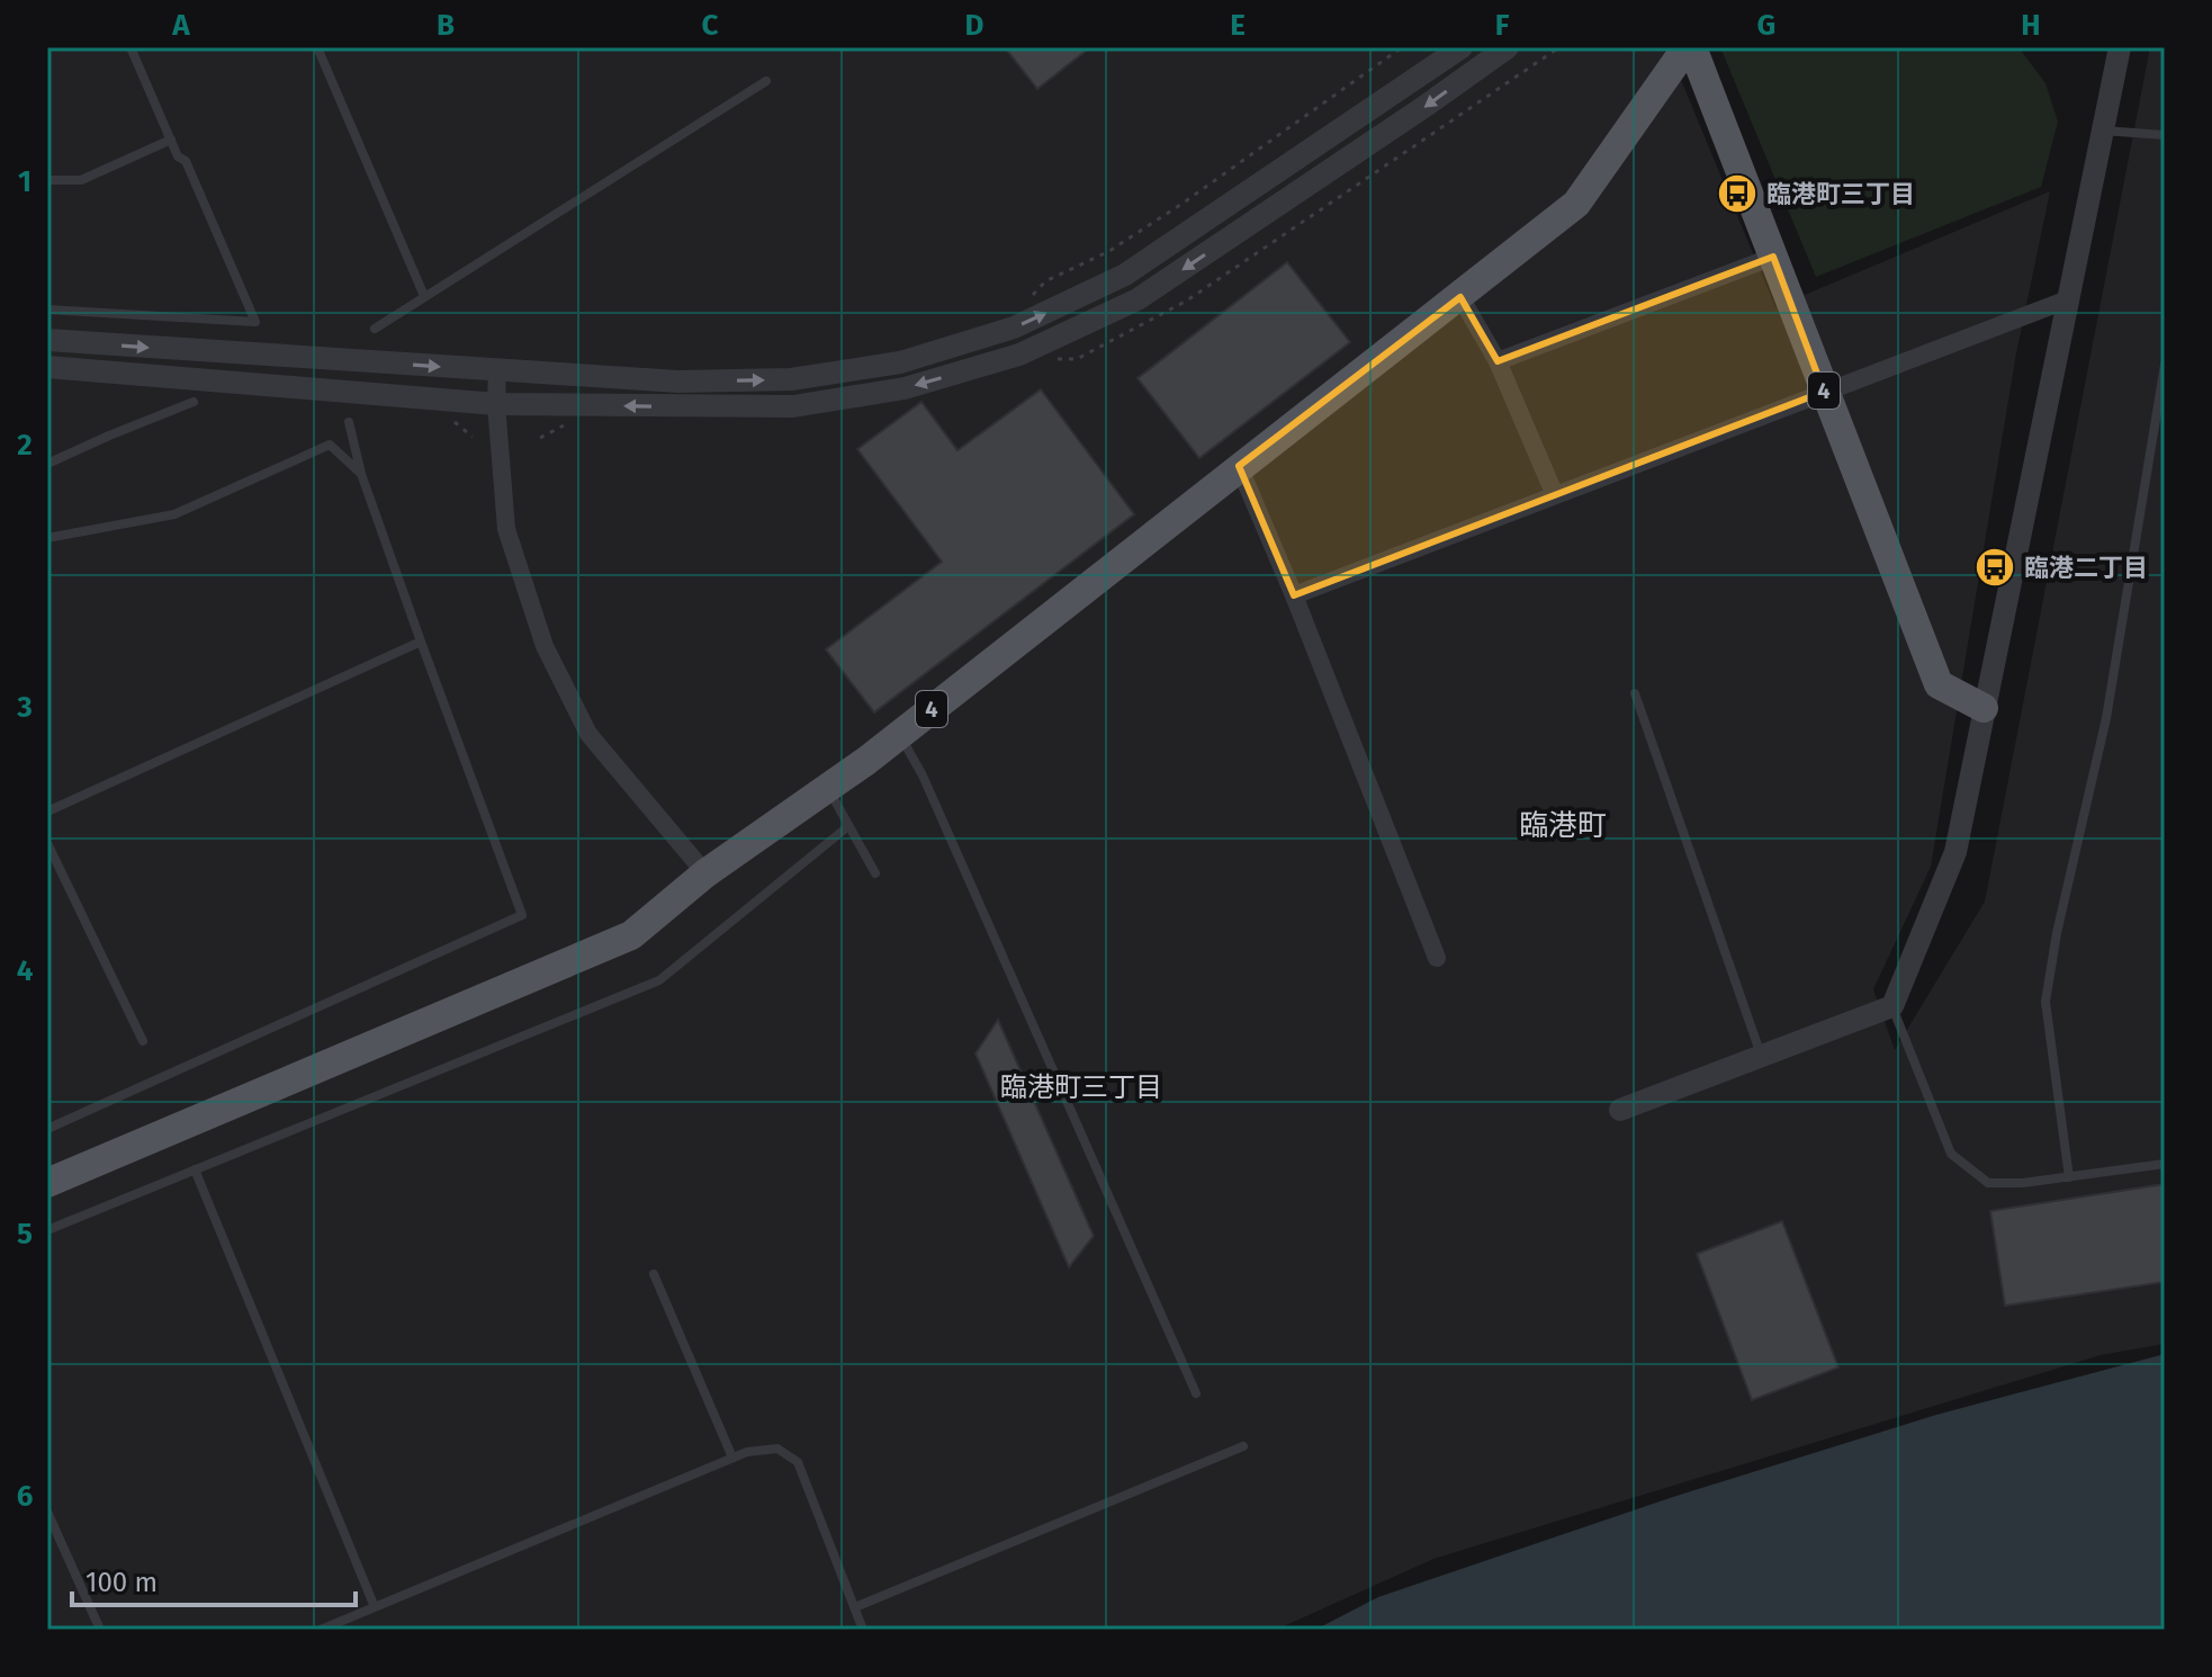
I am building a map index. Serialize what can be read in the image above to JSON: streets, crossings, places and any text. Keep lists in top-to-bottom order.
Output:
{
  "streets": {
    "main road": ["4"]
  },
  "districts": ["臨港町", "臨港町三丁目"],
  "places": {
    "bus stop": ["臨港町三丁目", "臨港二丁目"]
  },
  "scale_bar": "100 m",
  "grid": {
    "columns": [
      "A",
      "B",
      "C",
      "D",
      "E",
      "F",
      "G",
      "H"
    ],
    "rows": [
      "1",
      "2",
      "3",
      "4",
      "5",
      "6"
    ]
  }
}
